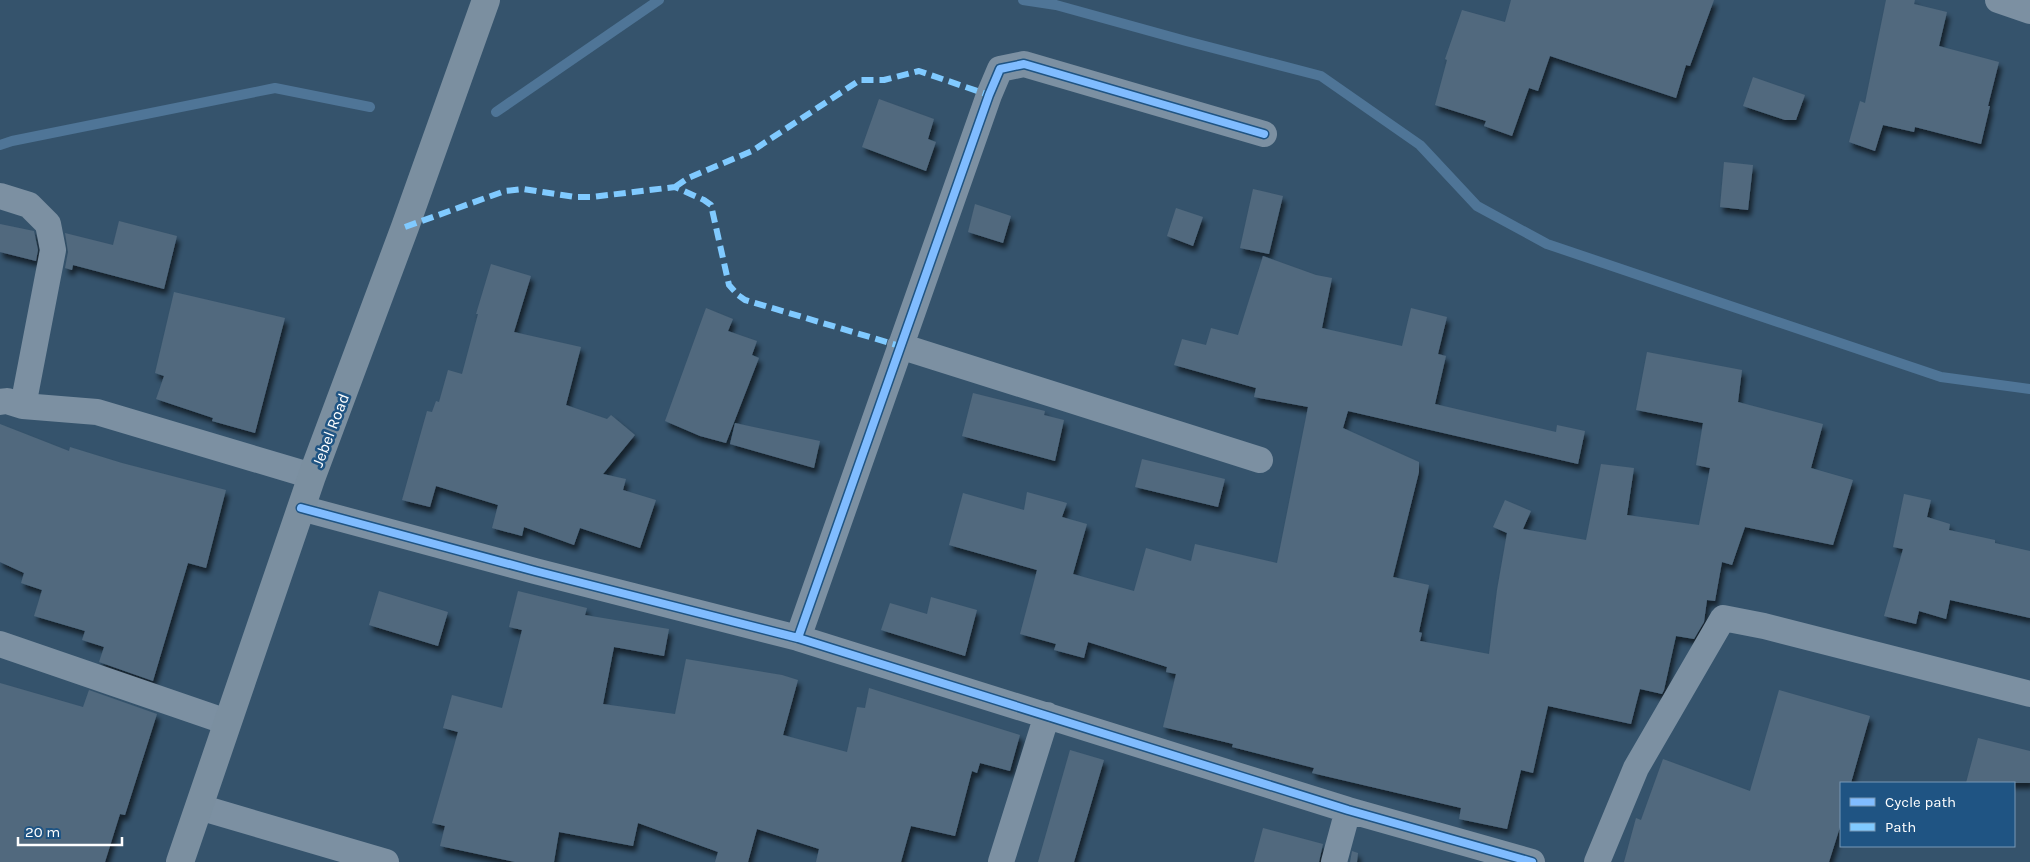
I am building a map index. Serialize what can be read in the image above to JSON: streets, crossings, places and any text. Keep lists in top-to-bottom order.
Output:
{
  "streets": {
    "main road": ["Jebel Road"]
  },
  "legend": ["Cycle path", "Path"],
  "scale_bar": "20 m"
}
